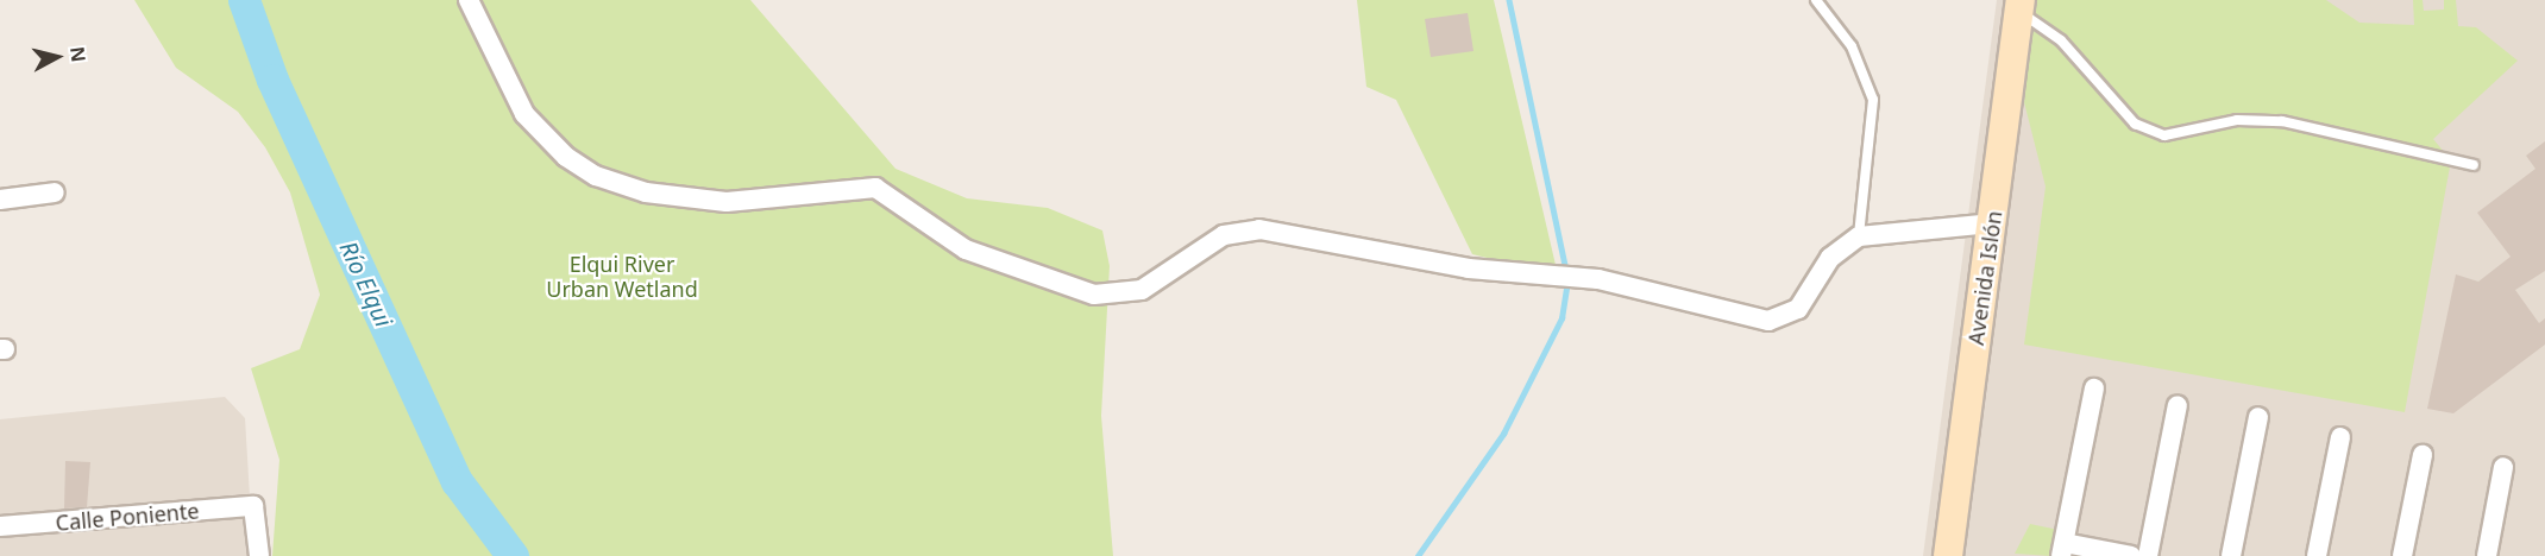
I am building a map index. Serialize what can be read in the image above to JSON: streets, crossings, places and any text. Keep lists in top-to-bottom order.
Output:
{
  "streets": {
    "main road": ["Avenida Islón"],
    "street": ["Calle Poniente"]
  },
  "water": ["Río Elqui"],
  "parks": ["Elqui River Urban Wetland"],
  "north": "right"
}
